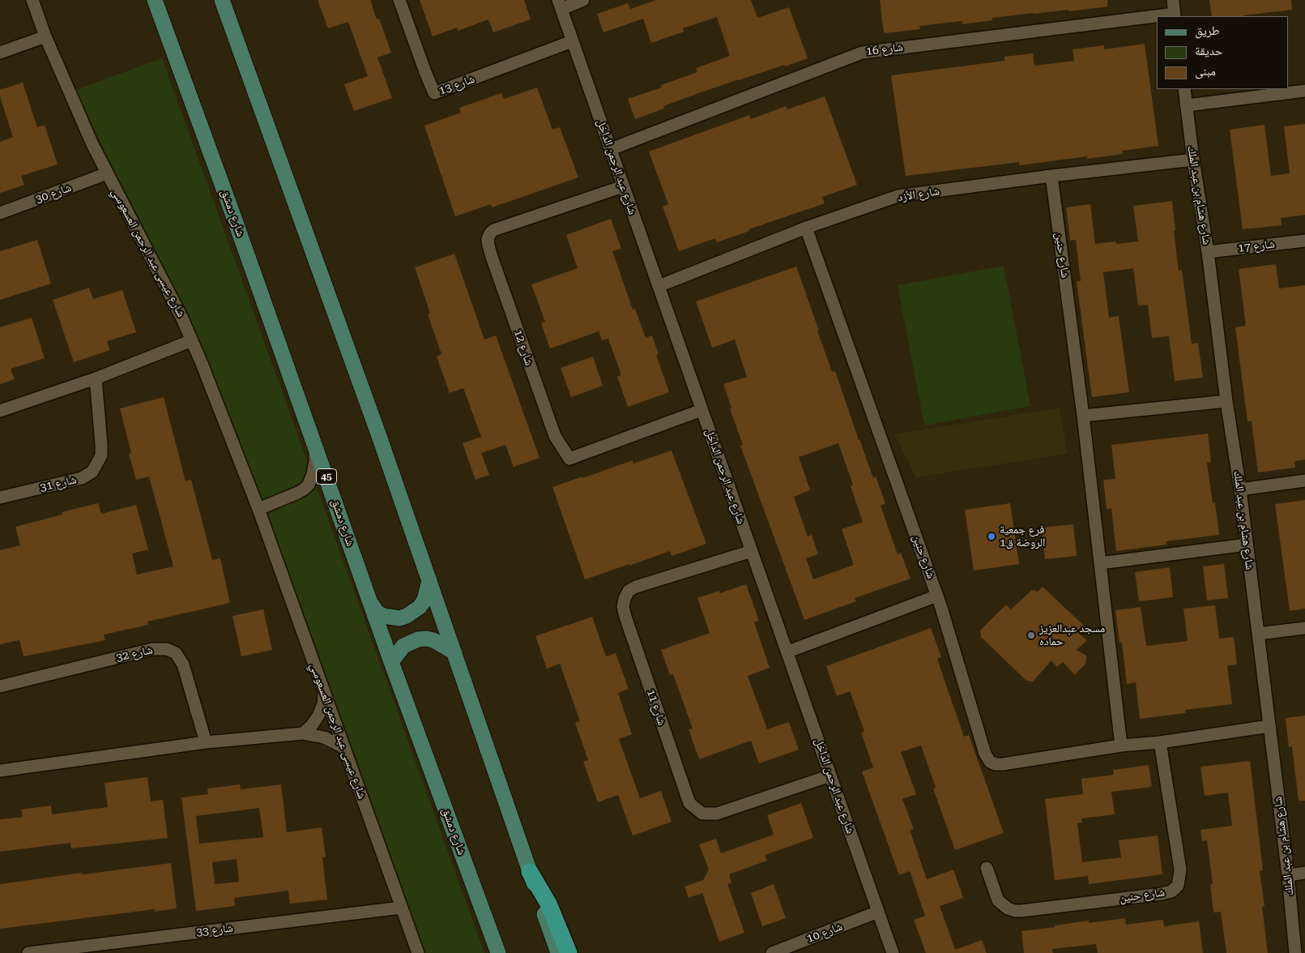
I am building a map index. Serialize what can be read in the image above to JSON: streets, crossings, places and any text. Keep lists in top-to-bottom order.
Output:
{
  "streets": {
    "main road": ["شارع دمشق", "45"],
    "street": [
      "شارع 16",
      "شارع 13",
      "شارع عبد الرحمن الداخل",
      "شارع 30",
      "شارع الأزد",
      "شارع هشام بن عبد الملك",
      "شارع 17",
      "شارع عيسى عبد الرحمن العسعوسي",
      "شارع حنين",
      "شارع 12",
      "شارع 31",
      "شارع 32",
      "شارع 11",
      "شارع 33",
      "شارع 10"
    ]
  },
  "crossings": [
    ["شارع 16", "شارع عبد الرحمن الداخل"],
    ["شارع 13", "شارع عبد الرحمن الداخل"],
    ["شارع عبد الرحمن الداخل", "شارع الأزد"],
    ["شارع عبد الرحمن الداخل", "شارع 12"],
    ["شارع عبد الرحمن الداخل", "شارع 11"],
    ["شارع عبد الرحمن الداخل", "شارع 10"],
    ["شارع 30", "شارع عيسى عبد الرحمن العسعوسي"],
    ["شارع الأزد", "شارع هشام بن عبد الملك"],
    ["شارع الأزد", "شارع حنين"],
    ["شارع هشام بن عبد الملك", "شارع 17"],
    ["شارع هشام بن عبد الملك", "شارع حنين"],
    ["شارع عيسى عبد الرحمن العسعوسي", "شارع 33"]
  ],
  "places": ["فرع جمعية الروضة ق1", "مسجد عبدالعزيز حماده"],
  "legend": ["طريق", "حديقة", "مبنى"]
}
